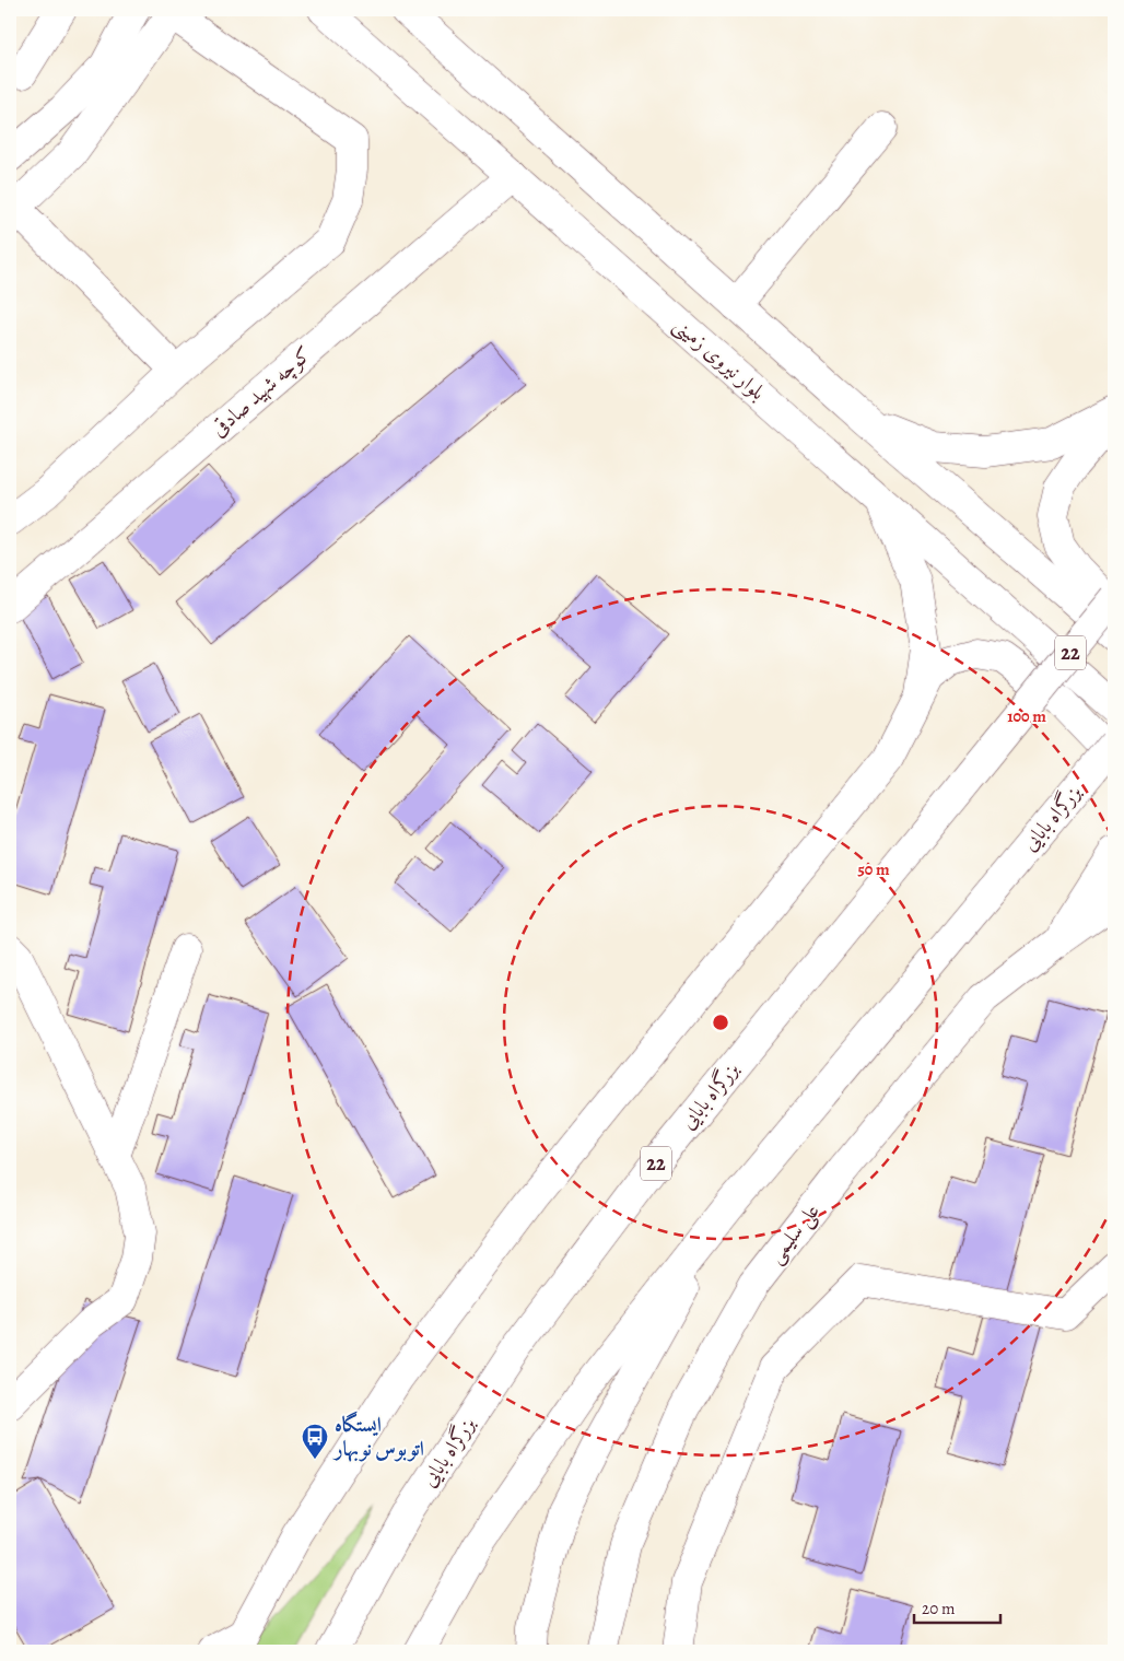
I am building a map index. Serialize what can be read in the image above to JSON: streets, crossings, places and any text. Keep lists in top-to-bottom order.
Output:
{
  "streets": {
    "main road": [
      "بلوار نیروی زمینی",
      "کوچه شهید صادقی",
      "22",
      "بزرگراه بابایی",
      "علی سلیمی"
    ]
  },
  "crossings": [
    ["بلوار نیروی زمینی", "کوچه شهید صادقی"]
  ],
  "places": {
    "bus stop": ["ایستگاه اتوبوس نوبهار"]
  },
  "scale_bar": "20 m",
  "rings": ["100 m", "50 m"]
}
